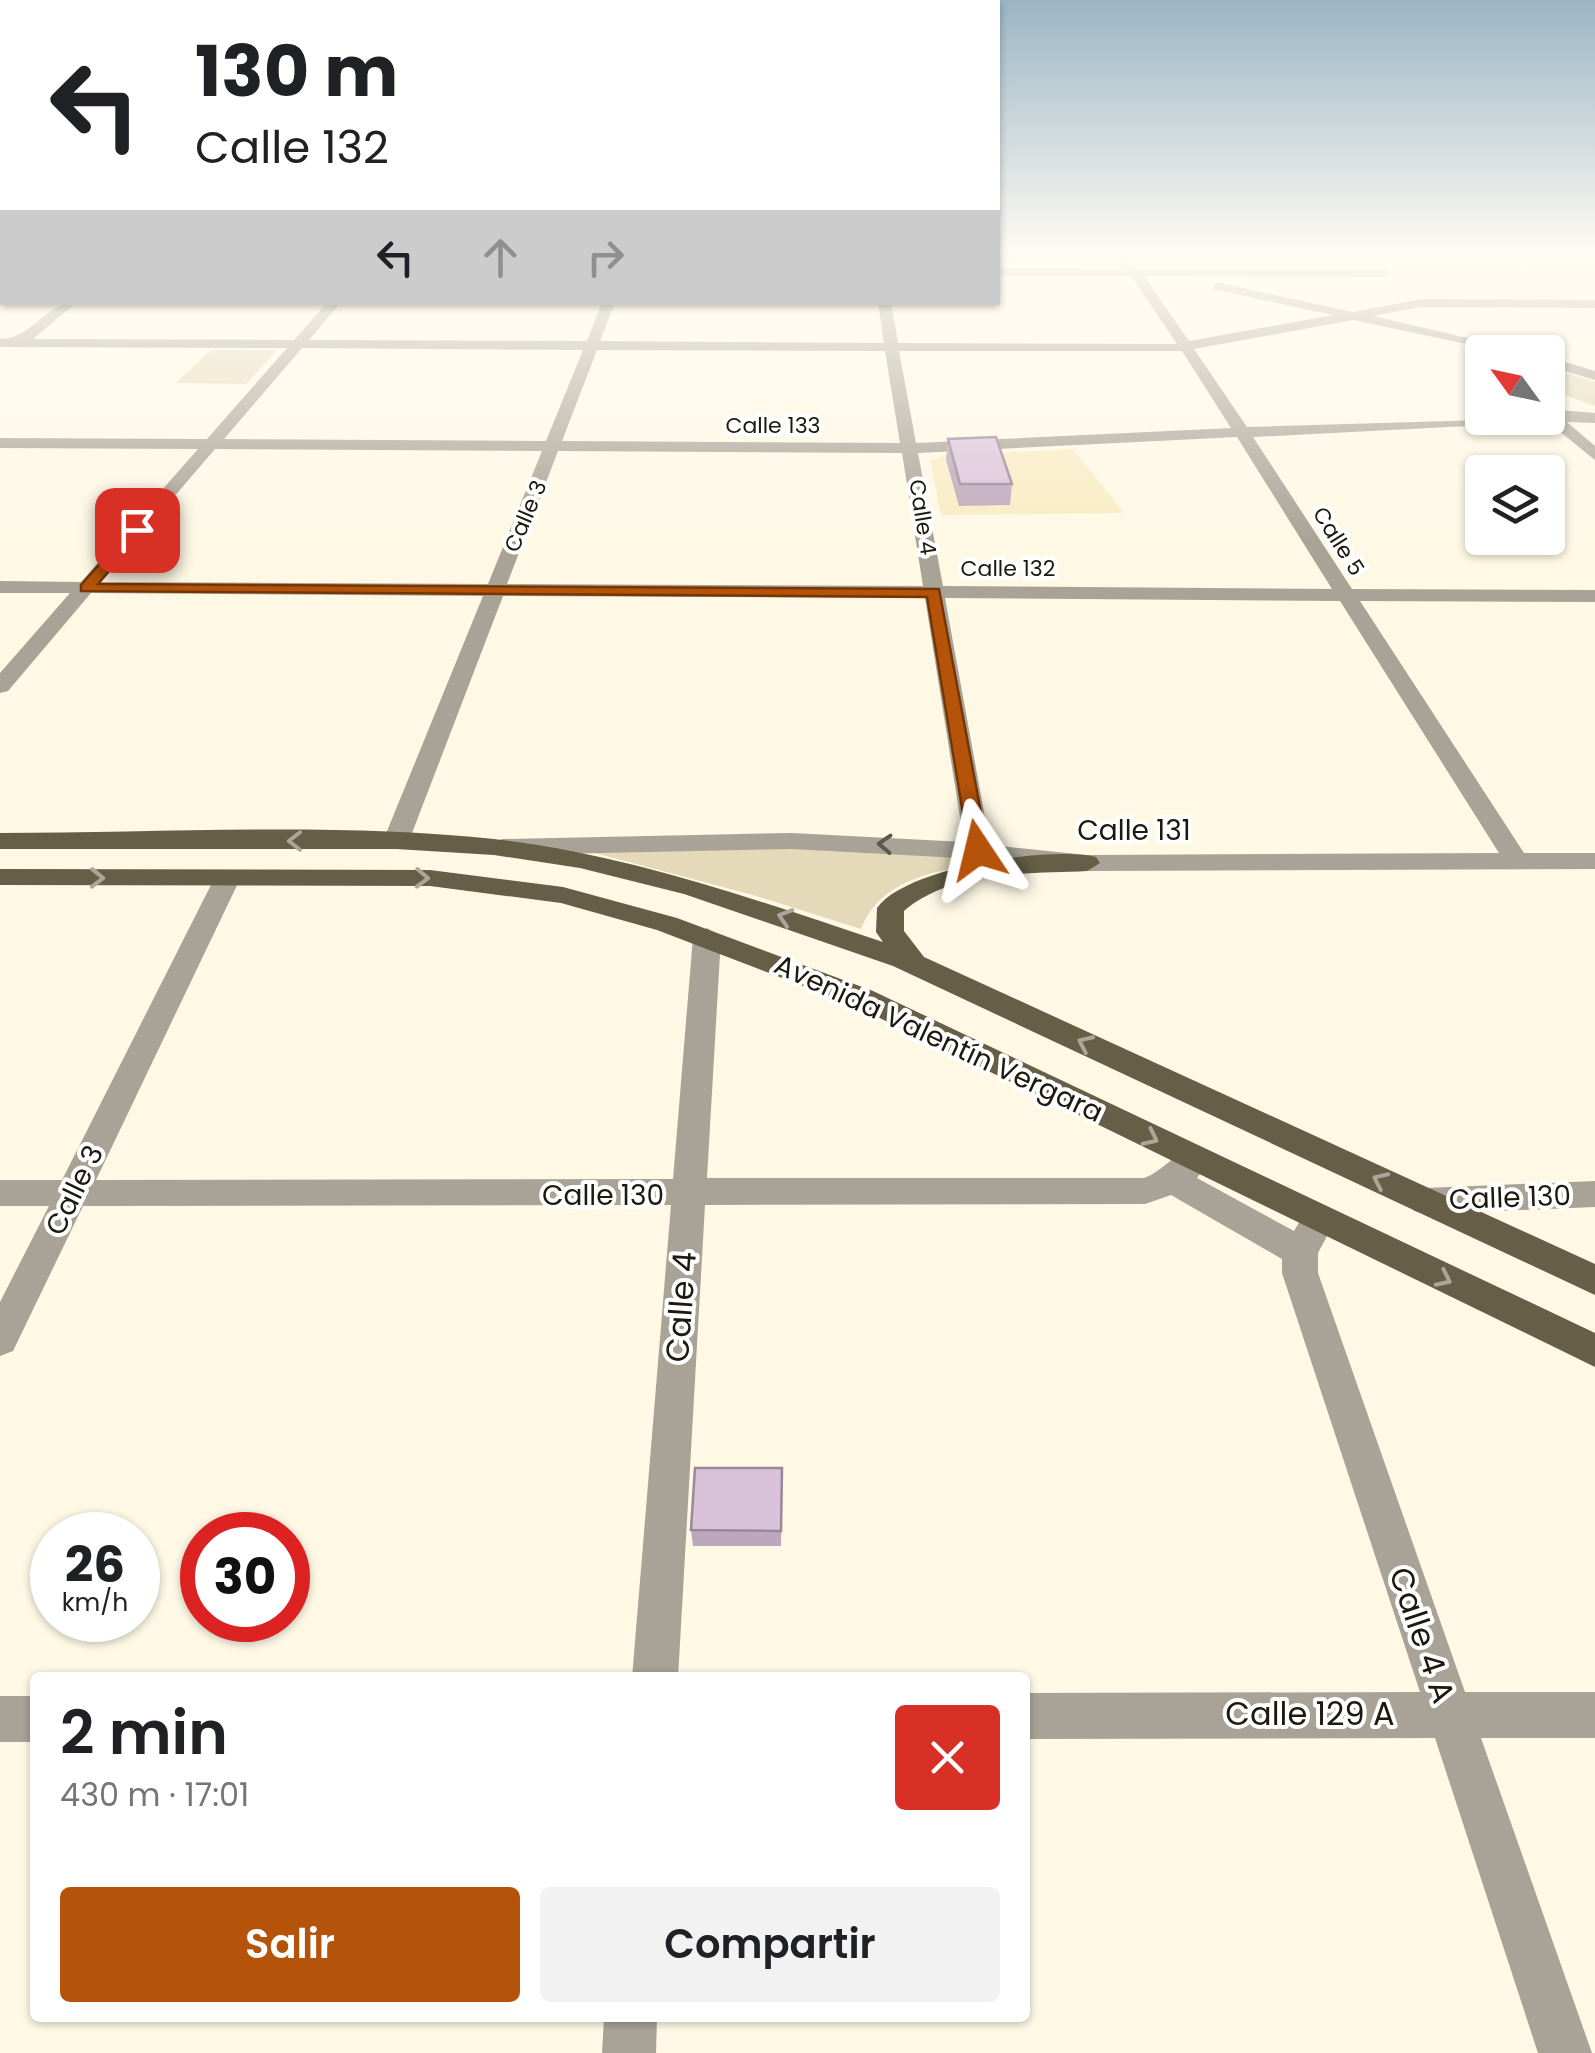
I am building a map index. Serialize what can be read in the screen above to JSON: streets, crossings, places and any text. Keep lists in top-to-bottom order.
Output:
{
  "streets": {
    "main road": ["Avenida Valentín Vergara"],
    "street": [
      "Calle 133",
      "Calle 3",
      "Calle 4",
      "Calle 5",
      "Calle 132",
      "Calle 131",
      "Calle 130",
      "Calle 4 A",
      "Calle 129 A"
    ]
  },
  "crossings": [
    ["Calle 133", "Calle 3"],
    ["Calle 133", "Calle 4"],
    ["Calle 133", "Calle 5"],
    ["Calle 3", "Calle 132"],
    ["Calle 3", "Avenida Valentín Vergara"],
    ["Calle 3", "Calle 130"],
    ["Calle 4", "Calle 132"],
    ["Calle 4", "Calle 131"],
    ["Calle 4", "Avenida Valentín Vergara"],
    ["Calle 4", "Calle 130"],
    ["Calle 5", "Calle 132"],
    ["Calle 5", "Calle 131"],
    ["Calle 131", "Avenida Valentín Vergara"],
    ["Avenida Valentín Vergara", "Calle 130"],
    ["Calle 4 A", "Calle 129 A"]
  ],
  "one_way": ["Calle 131"],
  "north": "top left",
  "page": {
    "turn": ["130 m", "Calle 132"],
    "speed": "26 km/h",
    "limit": "30",
    "heading": ["2 min", "430 m · 17:01"],
    "buttons": ["Salir", "Compartir"]
  }
}
